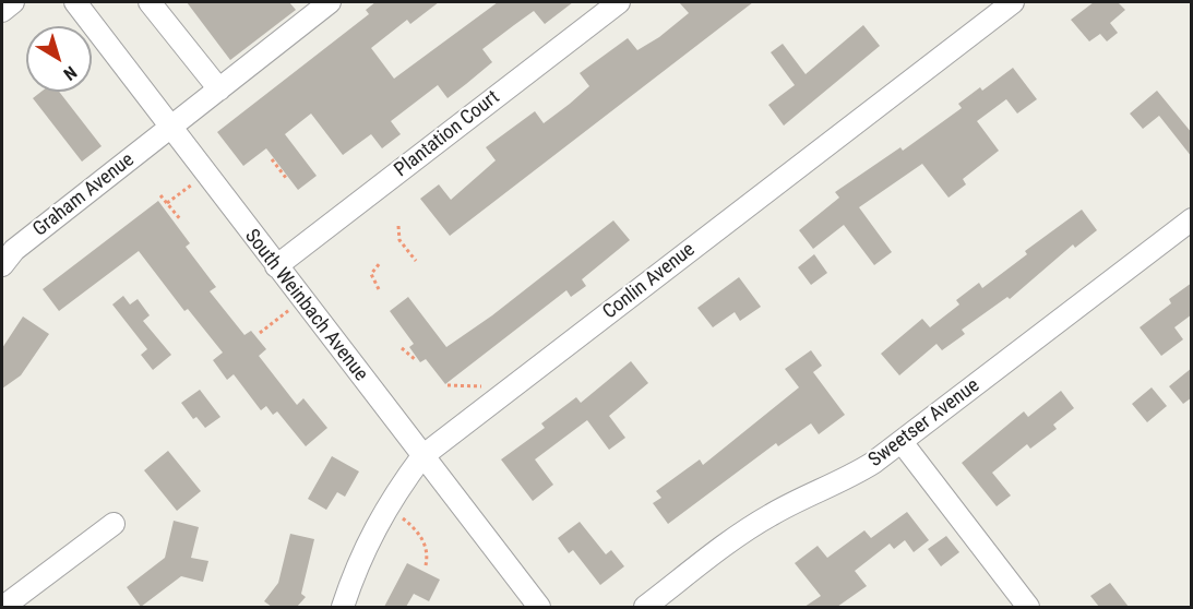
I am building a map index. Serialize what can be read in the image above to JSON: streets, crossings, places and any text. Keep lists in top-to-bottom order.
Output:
{
  "streets": {
    "street": [
      "Plantation Court",
      "Graham Avenue",
      "Conlin Avenue",
      "South Weinbach Avenue",
      "Sweetser Avenue"
    ]
  },
  "crossings": [
    ["Plantation Court", "South Weinbach Avenue"],
    ["Graham Avenue", "South Weinbach Avenue"],
    ["Conlin Avenue", "South Weinbach Avenue"]
  ],
  "north": "bottom right"
}
